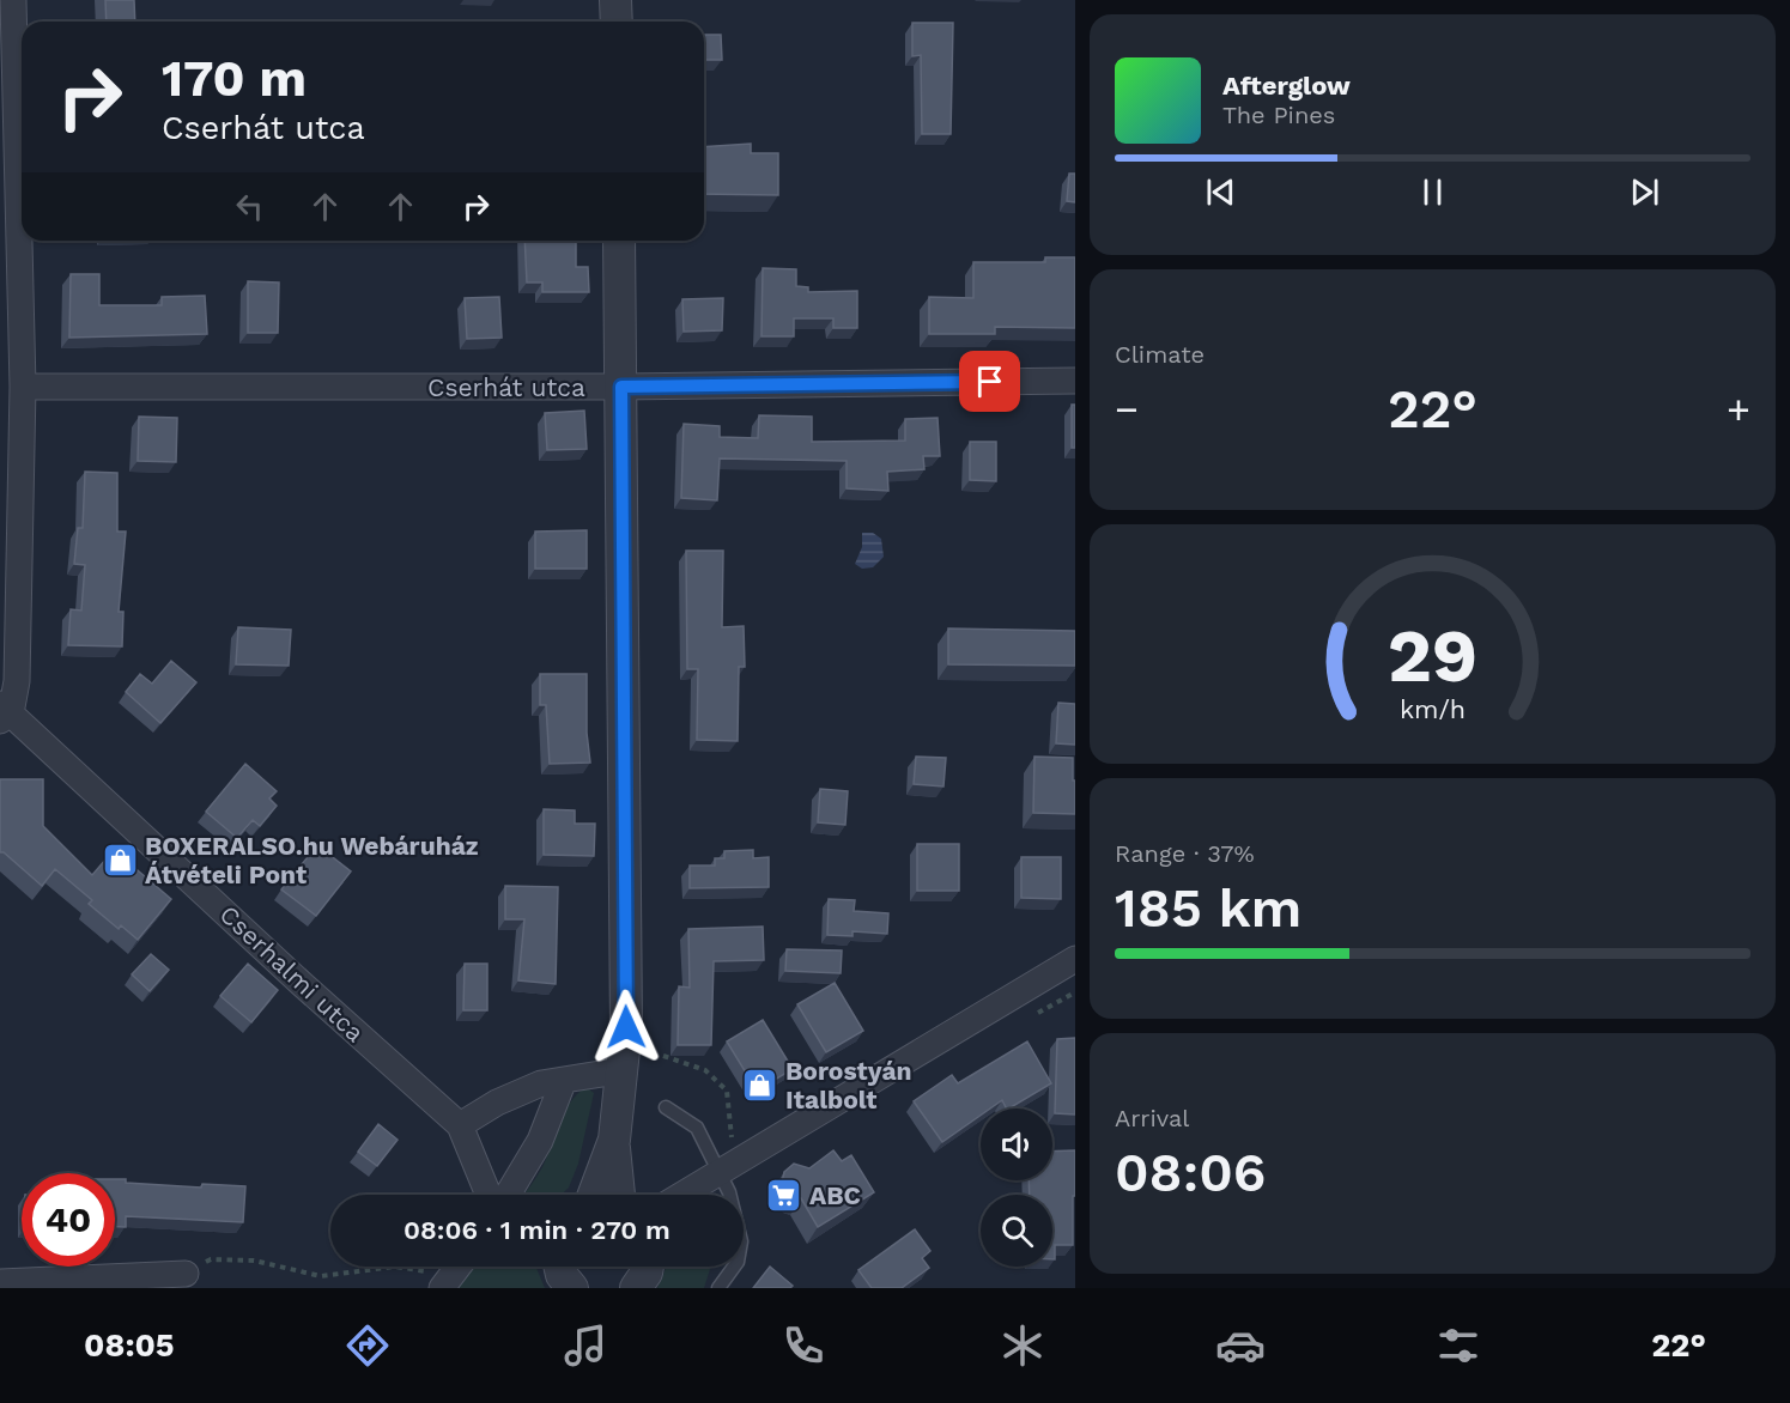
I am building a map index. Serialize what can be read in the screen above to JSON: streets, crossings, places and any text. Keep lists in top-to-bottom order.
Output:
{
  "streets": {
    "street": ["Cserhát utca", "Cserhalmi utca"]
  },
  "places": {
    "shop": ["BOXERALSO.hu Webáruház Átvételi Pont", "Borostyán Italbolt"],
    "supermarket": ["ABC"]
  },
  "page": {
    "turn": ["170 m", "Cserhát utca"],
    "song": ["Afterglow", "The Pines"],
    "tile": [
      "Climate",
      ["Range · 37%", "185 km"],
      ["Arrival", "08:06"]
    ],
    "heat": ["−", "22°", "+"],
    "limit": "40",
    "trip": "08:06 · 1 min · 270 m",
    "tabs": ["08:05", "22°"],
    "gauge": ["29", "km/h"]
  }
}
